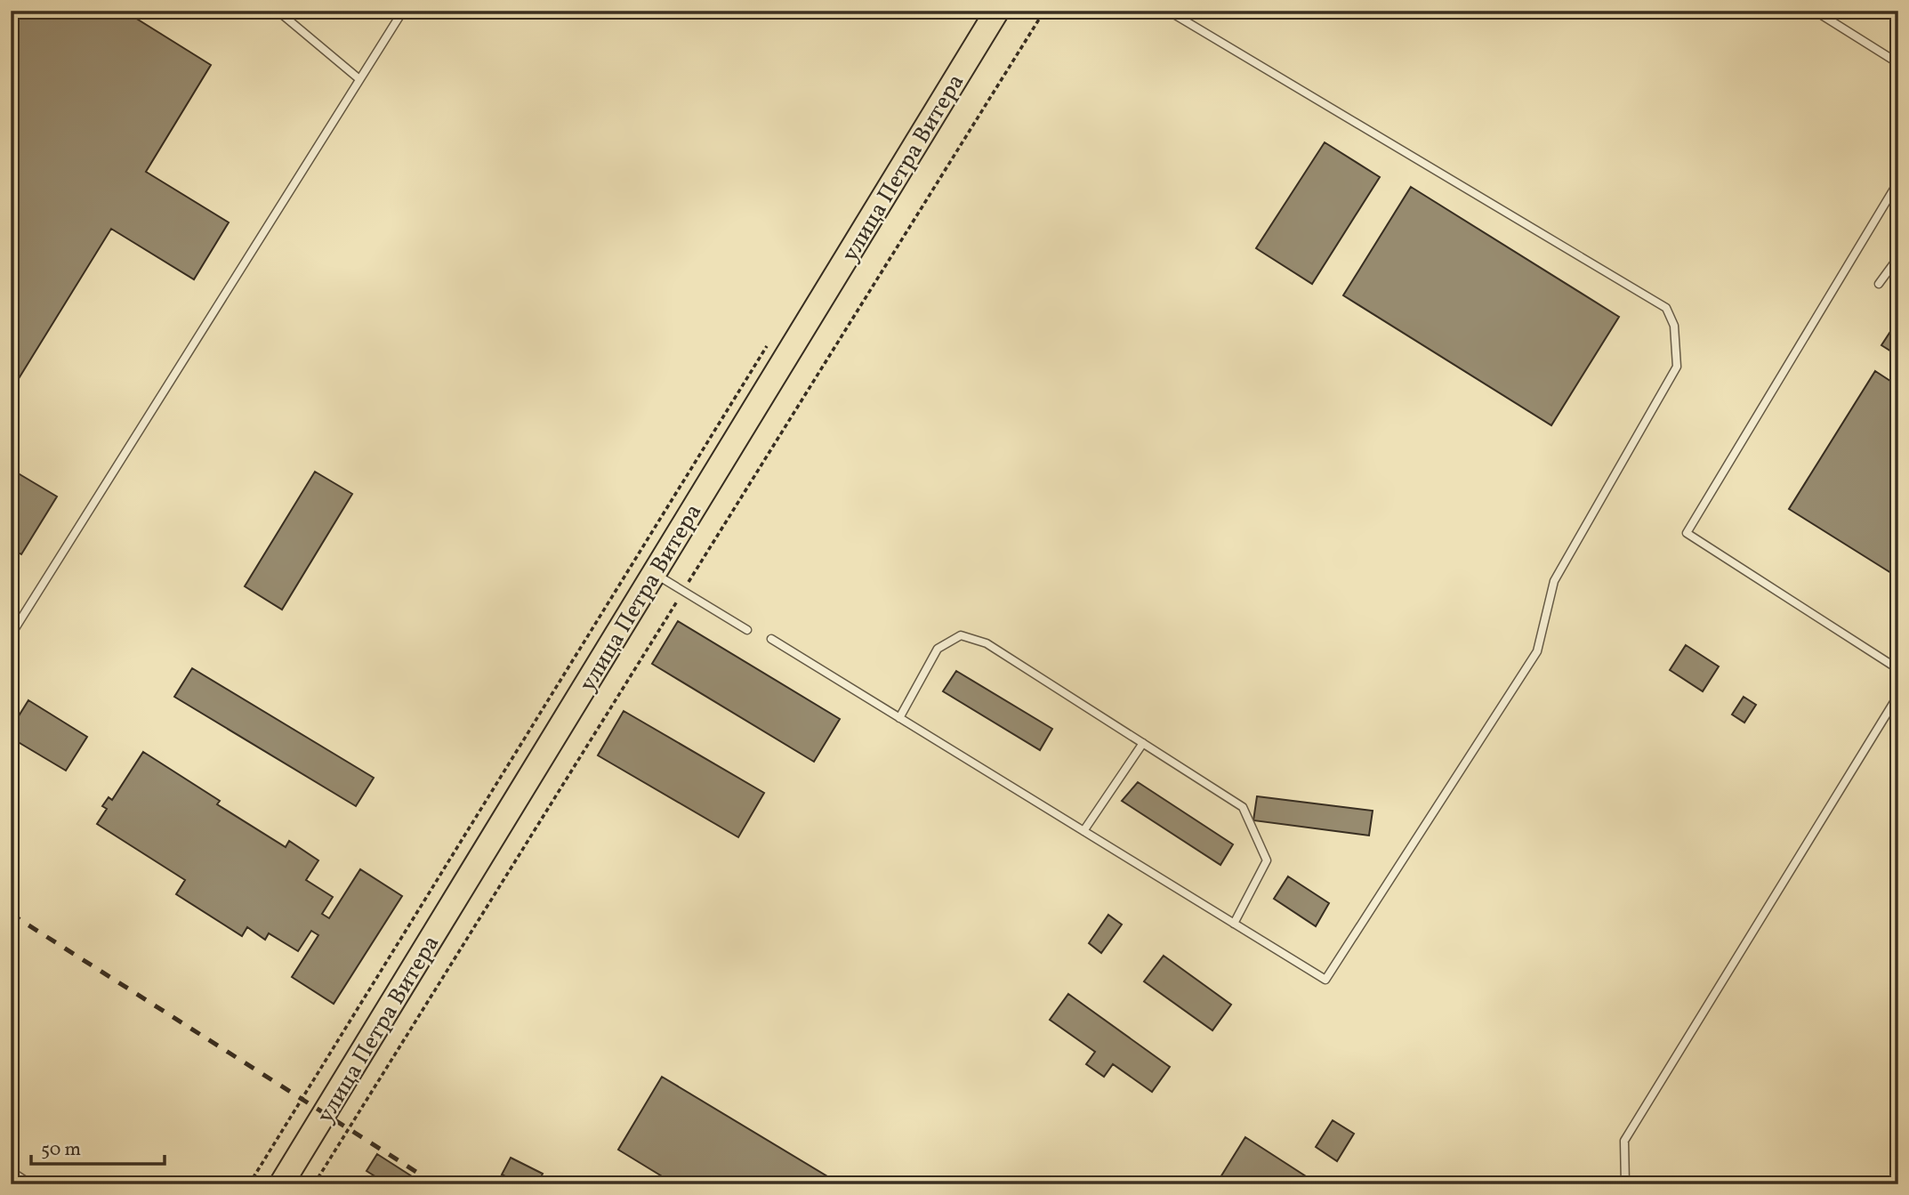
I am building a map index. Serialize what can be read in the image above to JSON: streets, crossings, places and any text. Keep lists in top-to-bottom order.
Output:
{
  "streets": {
    "main road": ["улица Петра Витера"]
  },
  "scale_bar": "50 m"
}
